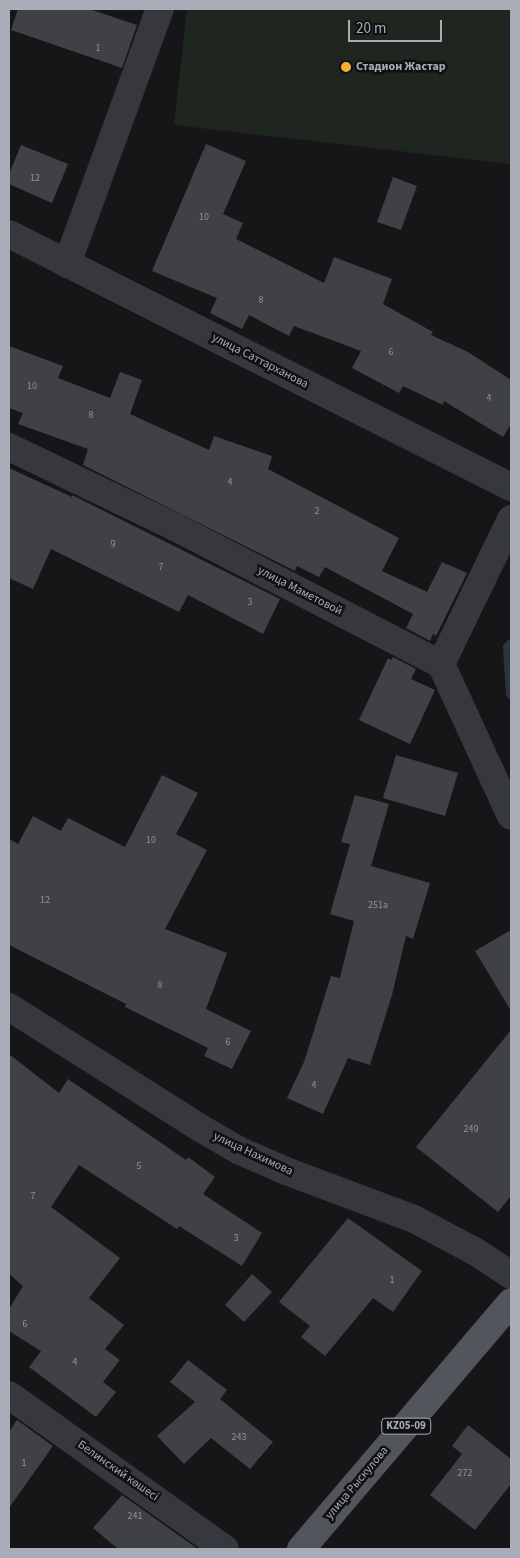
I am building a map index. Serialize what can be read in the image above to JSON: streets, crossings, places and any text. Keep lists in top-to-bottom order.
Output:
{
  "streets": {
    "main road": ["KZ05-09", "улица Рыскулова"],
    "street": [
      "улица Саттарханова",
      "улица Маметовой",
      "улица Нахимова",
      "Белинский көшесi"
    ]
  },
  "places": ["Стадион Жастар"],
  "house_numbers": [
    "1",
    "12",
    "10",
    "8",
    "6",
    "10",
    "4",
    "8",
    "4",
    "2",
    "9",
    "7",
    "3",
    "10",
    "12",
    "251а",
    "8",
    "6",
    "4",
    "249",
    "5",
    "7",
    "3",
    "1",
    "6",
    "4",
    "243",
    "1",
    "272",
    "241"
  ],
  "scale_bar": "20 m"
}
